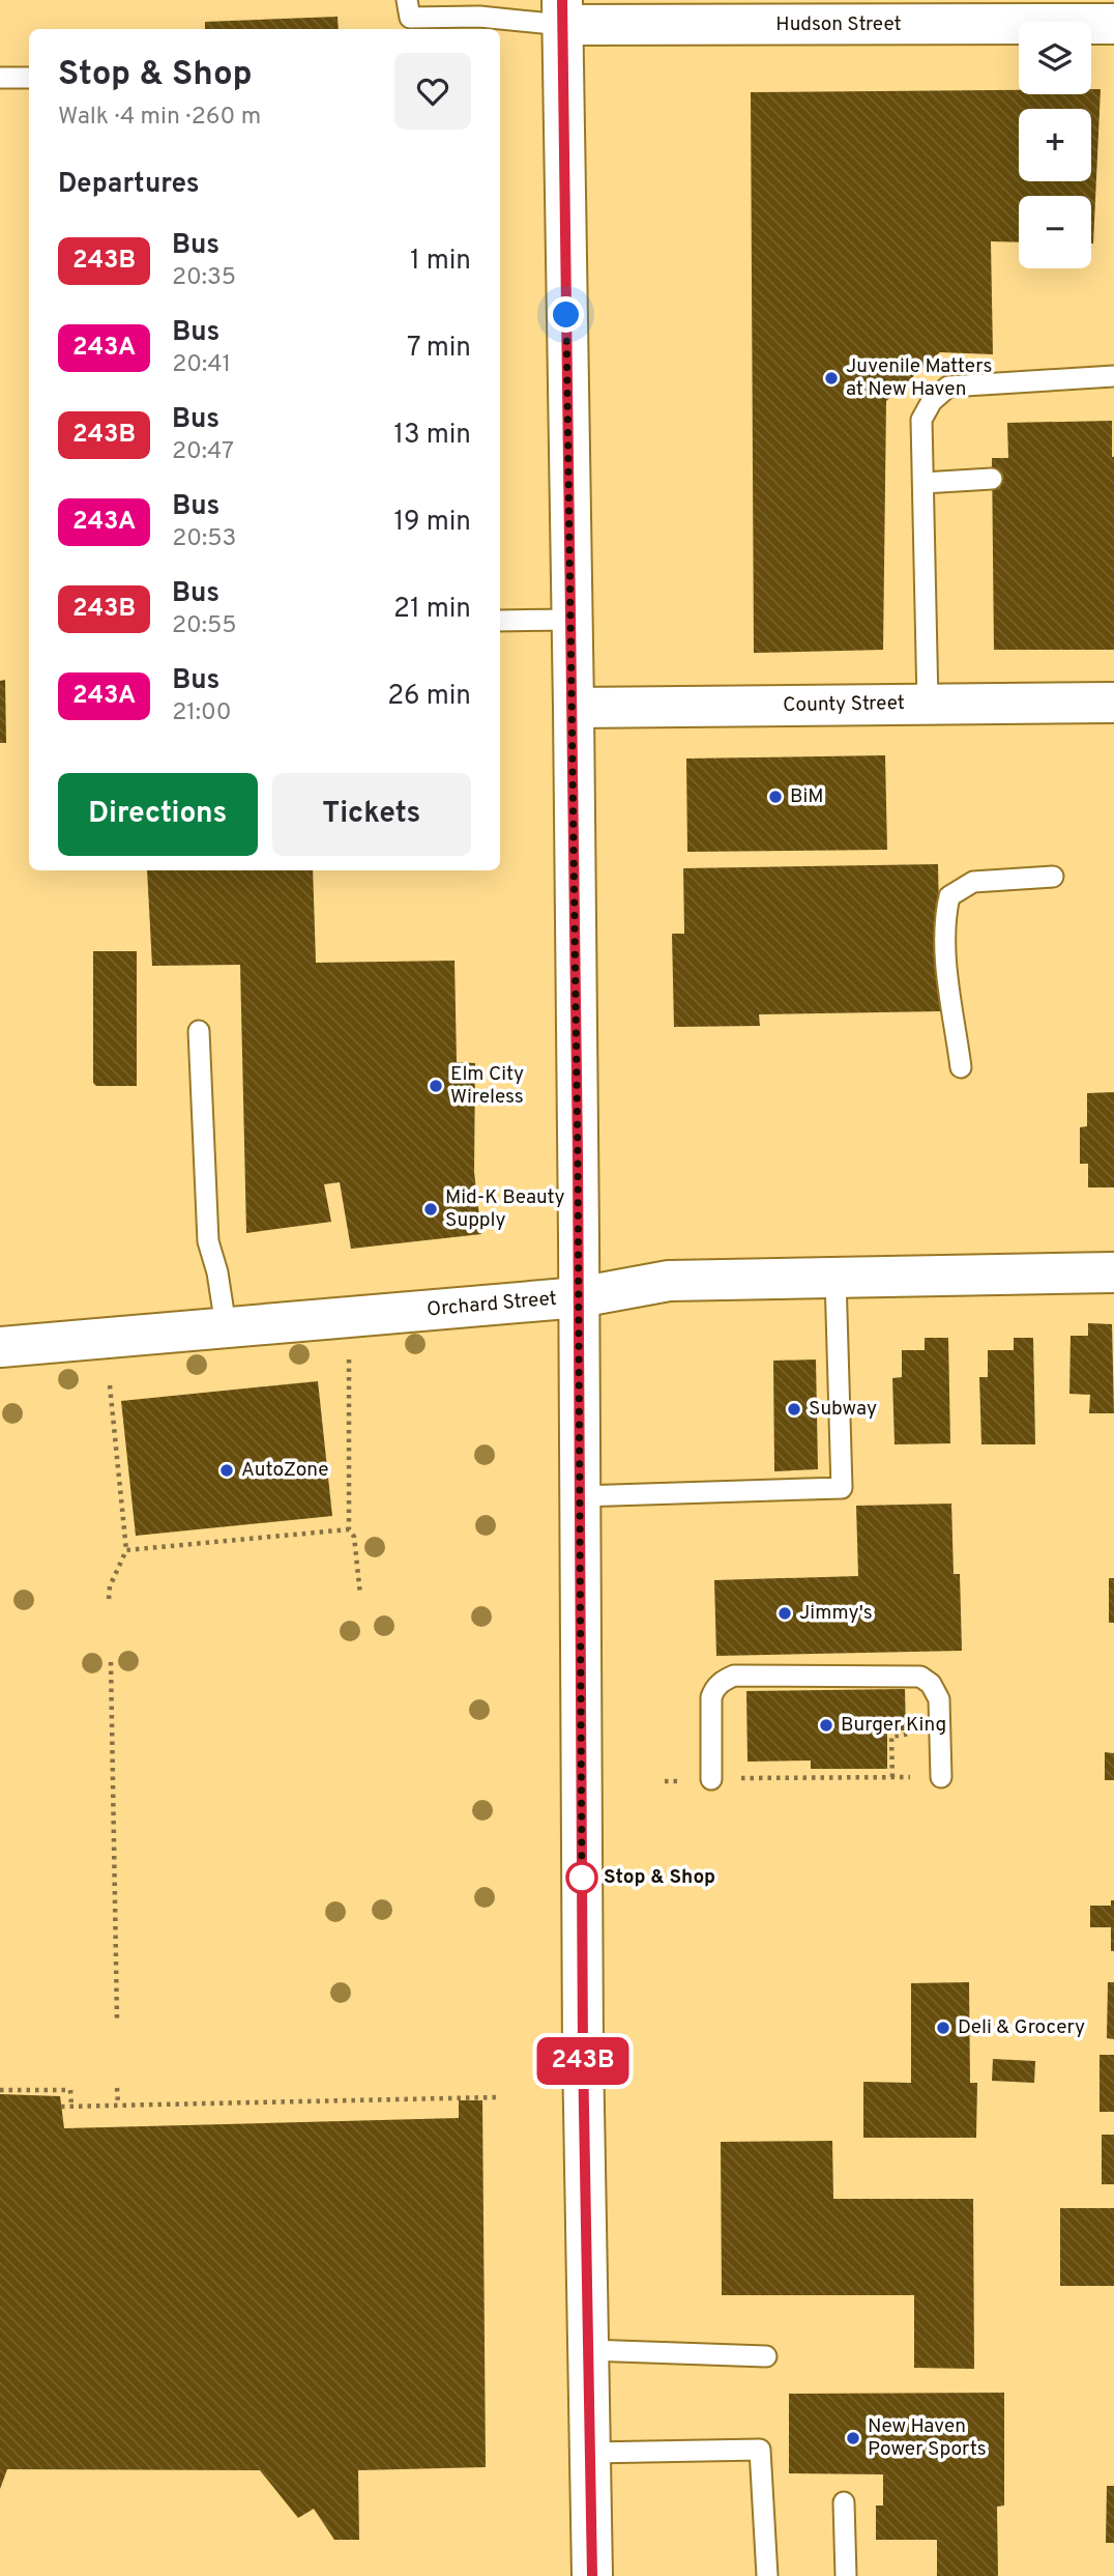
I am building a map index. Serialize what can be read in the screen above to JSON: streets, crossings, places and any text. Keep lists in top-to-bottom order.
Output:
{
  "streets": {
    "main road": ["Hudson Street", "County Street", "Orchard Street"]
  },
  "places": [
    "Juvenile Matters at New Haven",
    "BiM",
    "Elm City Wireless",
    "Mid-K Beauty Supply",
    "Subway",
    "AutoZone",
    "Jimmy's",
    "Burger King",
    "Stop & Shop",
    "Deli & Grocery",
    "New Haven Power Sports"
  ],
  "lines": ["bus line 243B"],
  "page": {
    "on_map": "243B",
    "map_buttons": ["+", "−"],
    "heading": [
      ["Stop & Shop", "Walk · 4 min · 260 m"],
      "Departures"
    ],
    "list": [
      {
        "mark": "243B",
        "name": "Bus",
        "note": "20:35",
        "value": "1 min"
      },
      {
        "mark": "243A",
        "name": "Bus",
        "note": "20:41",
        "value": "7 min"
      },
      {
        "mark": "243B",
        "name": "Bus",
        "note": "20:47",
        "value": "13 min"
      },
      {
        "mark": "243A",
        "name": "Bus",
        "note": "20:53",
        "value": "19 min"
      },
      {
        "mark": "243B",
        "name": "Bus",
        "note": "20:55",
        "value": "21 min"
      },
      {
        "mark": "243A",
        "name": "Bus",
        "note": "21:00",
        "value": "26 min"
      }
    ],
    "buttons": ["Directions", "Tickets"]
  }
}
